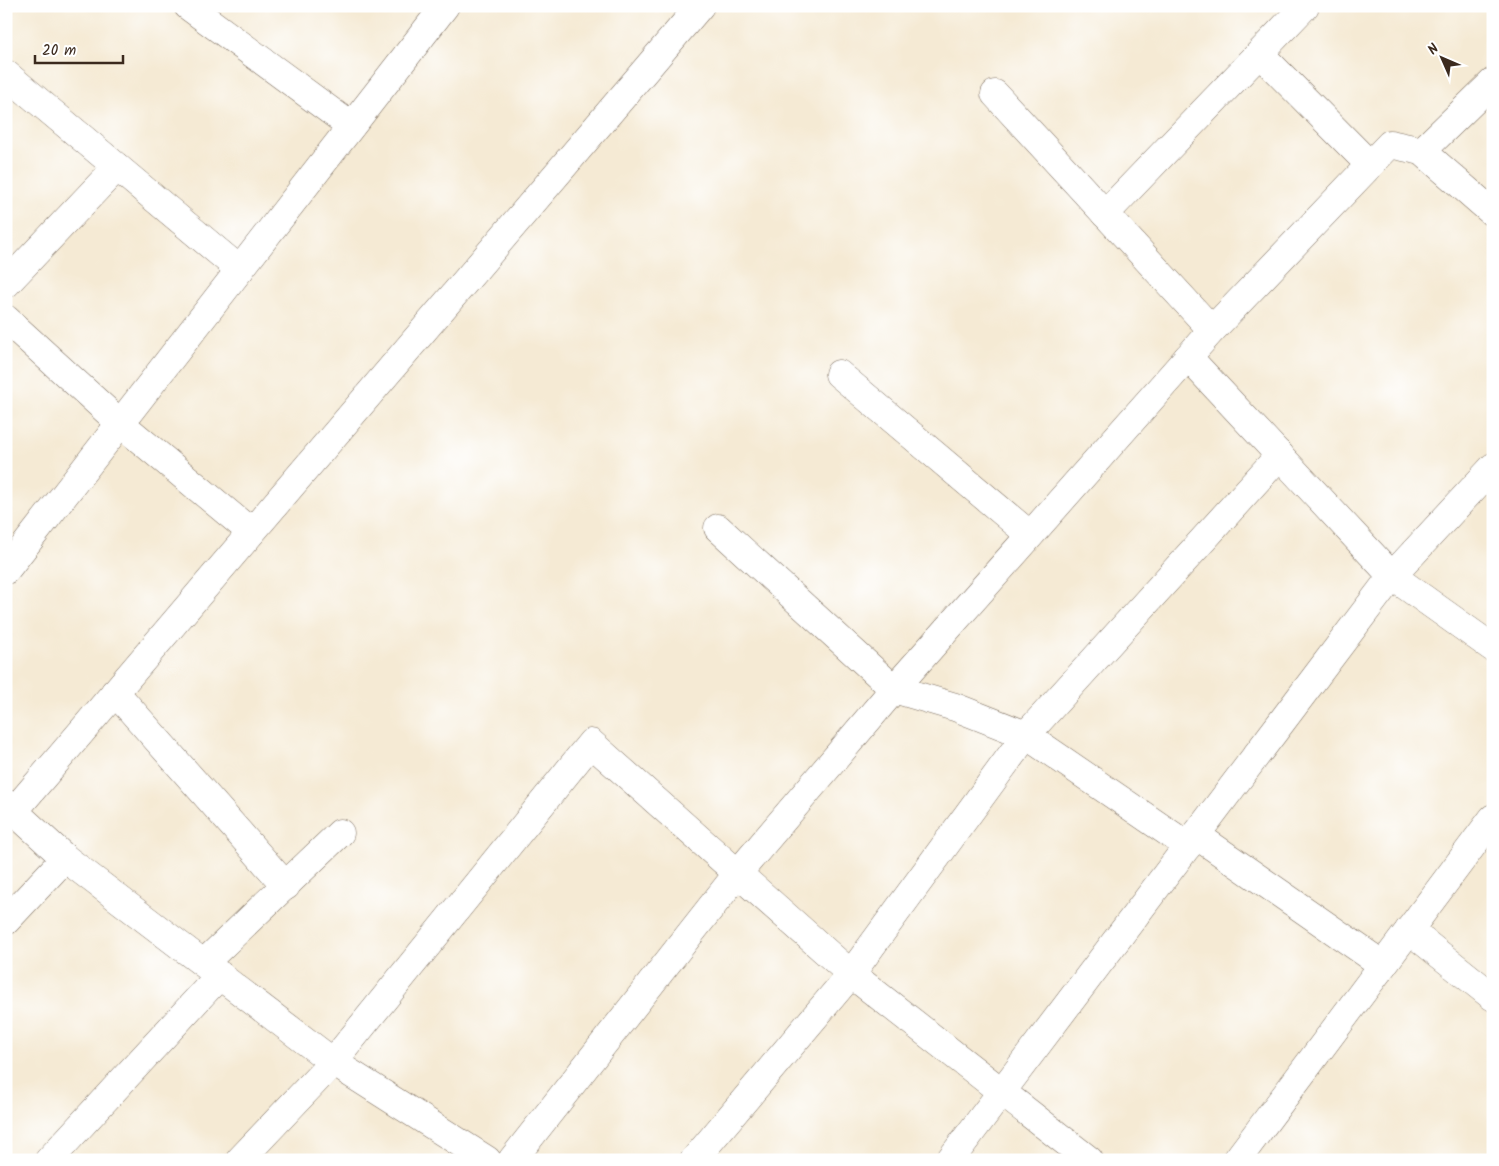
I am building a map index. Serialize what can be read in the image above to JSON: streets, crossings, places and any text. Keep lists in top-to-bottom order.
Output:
{
  "scale_bar": "20 m",
  "north": "top left"
}
